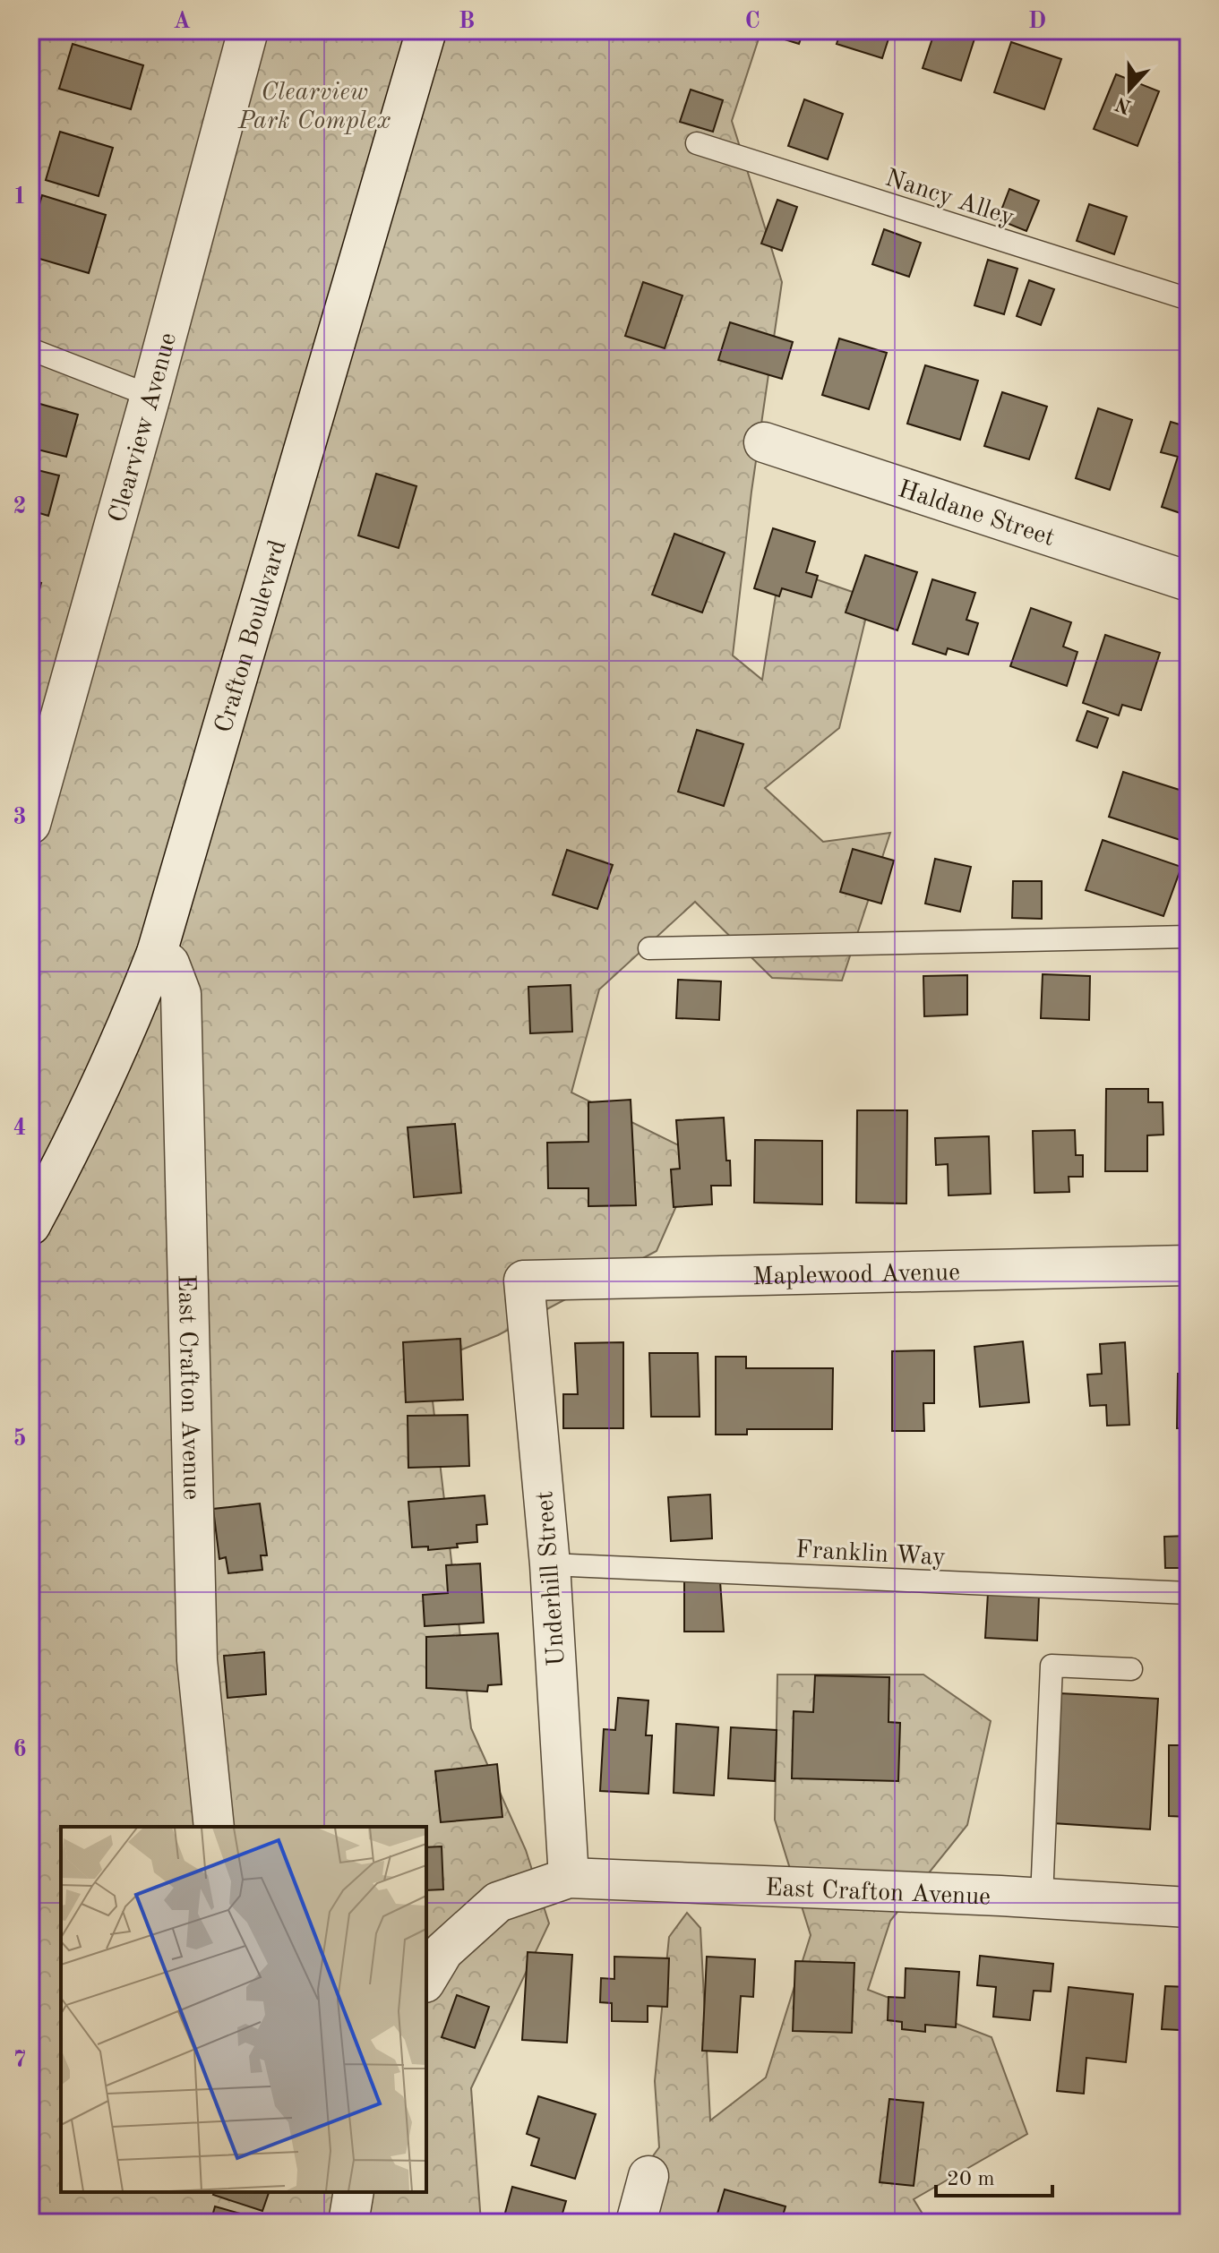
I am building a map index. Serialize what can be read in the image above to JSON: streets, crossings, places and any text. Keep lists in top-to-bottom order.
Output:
{
  "streets": {
    "street": [
      "Clearview Avenue",
      "Haldane Street",
      "Crafton Boulevard",
      "Maplewood Avenue",
      "East Crafton Avenue",
      "Underhill Street"
    ],
    "lane": ["Nancy Alley", "Franklin Way"]
  },
  "crossings": [
    ["Crafton Boulevard", "East Crafton Avenue"],
    ["Maplewood Avenue", "Underhill Street"],
    ["East Crafton Avenue", "Underhill Street"],
    ["Franklin Way", "Underhill Street"]
  ],
  "parks": ["Clearview Park Complex"],
  "scale_bar": "20 m",
  "north": "bottom",
  "grid": {
    "columns": [
      "A",
      "B",
      "C",
      "D"
    ],
    "rows": [
      "1",
      "2",
      "3",
      "4",
      "5",
      "6",
      "7"
    ]
  }
}
